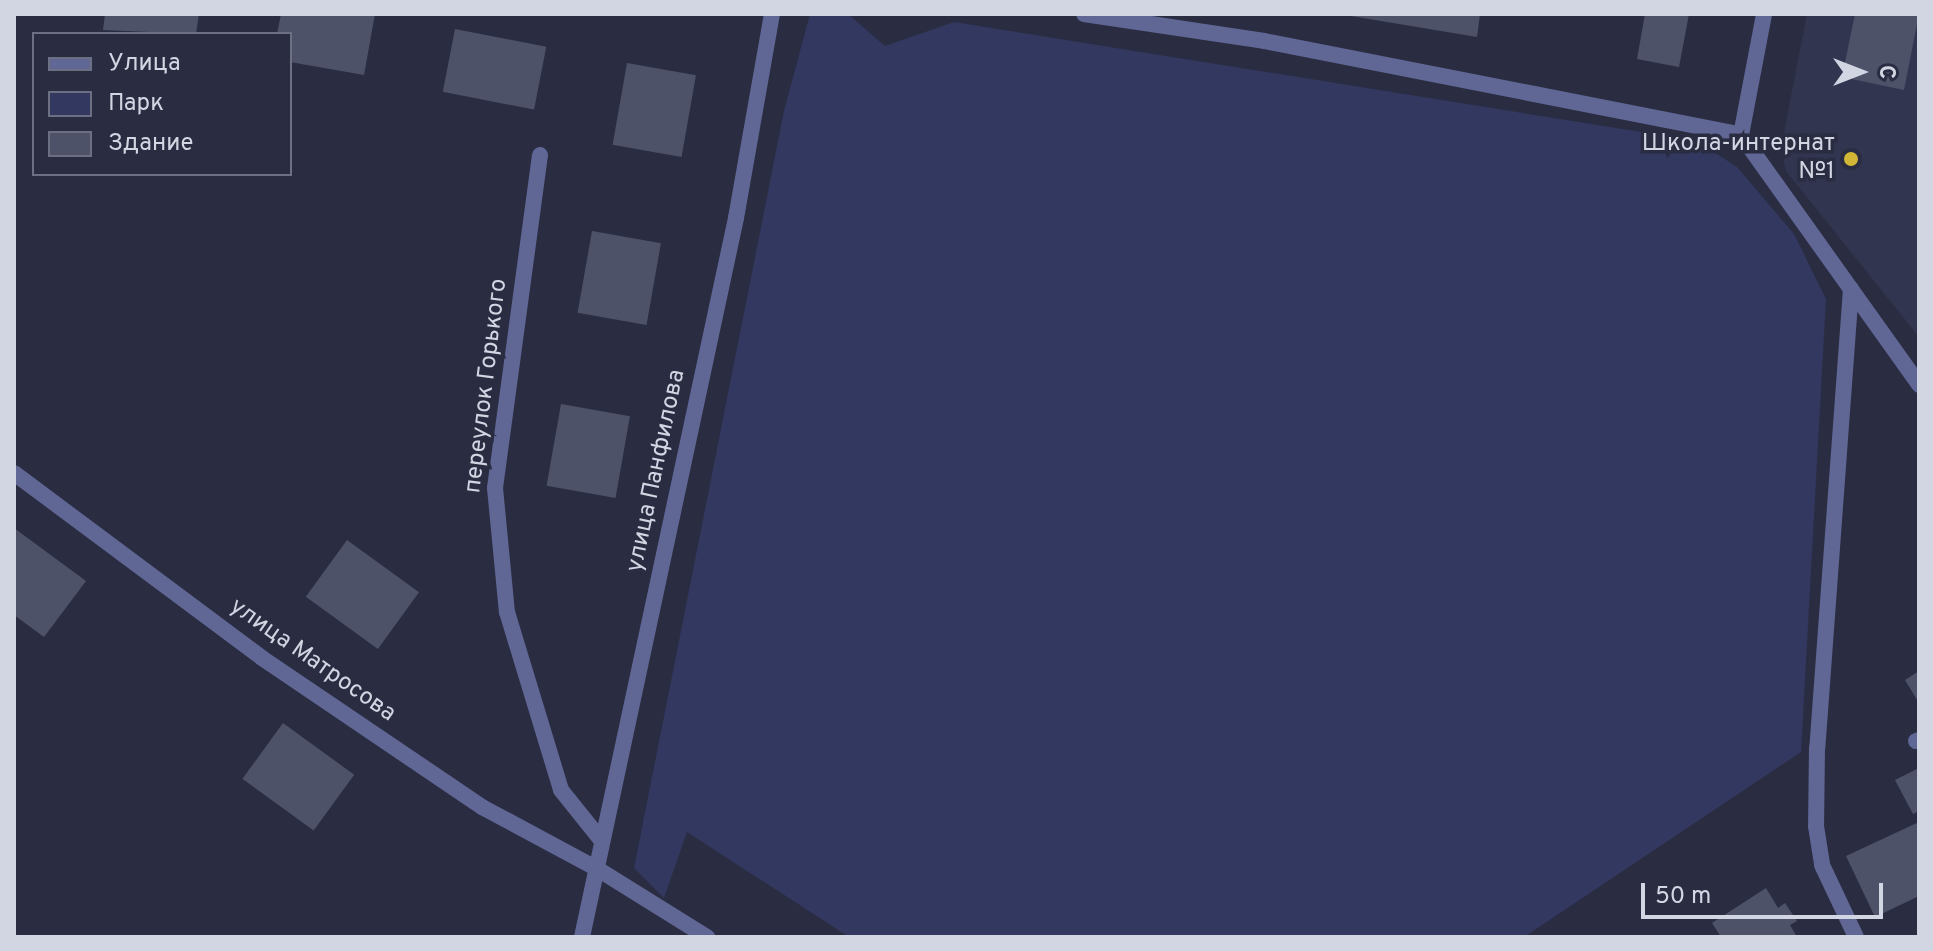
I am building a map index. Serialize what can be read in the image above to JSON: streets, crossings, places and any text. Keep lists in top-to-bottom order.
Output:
{
  "streets": {
    "street": ["переулок Горького", "улица Панфилова", "улица Матросова"]
  },
  "crossings": [
    ["переулок Горького", "улица Панфилова"],
    ["улица Панфилова", "улица Матросова"]
  ],
  "places": ["Школа-интернат №1"],
  "legend": ["Улица", "Парк", "Здание"],
  "scale_bar": "50 m",
  "north": "right"
}
